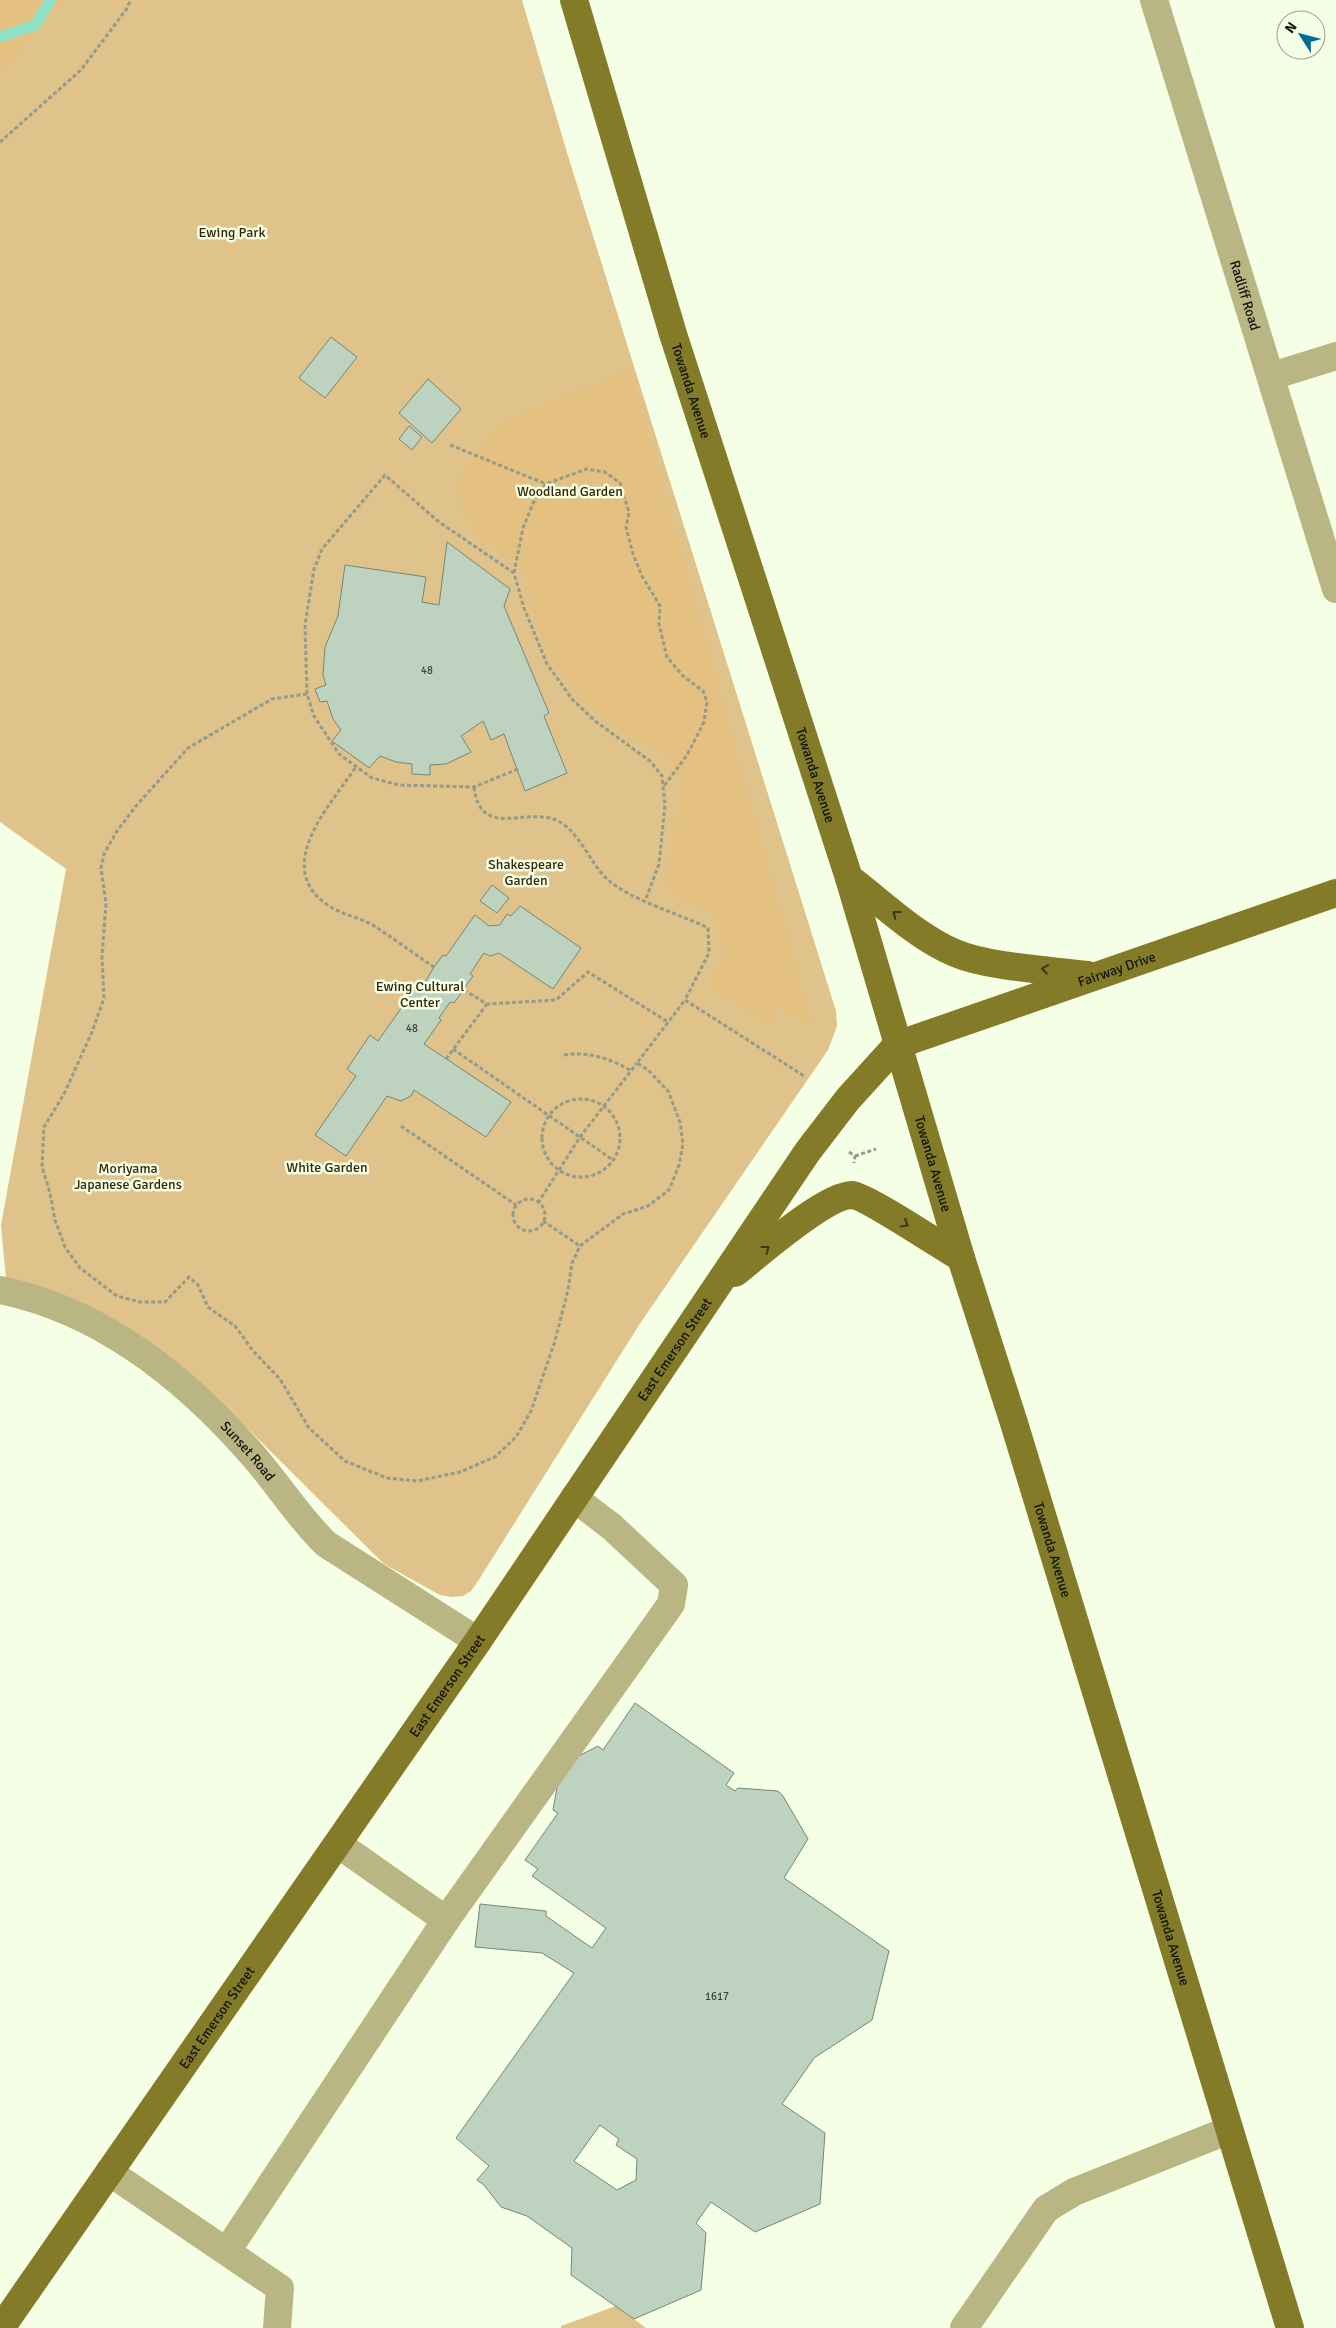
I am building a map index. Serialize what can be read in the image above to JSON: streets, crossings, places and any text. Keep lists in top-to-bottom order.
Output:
{
  "streets": {
    "main road": ["Towanda Avenue", "Fairway Drive", "East Emerson Street"],
    "street": ["Radliff Road", "Sunset Road"]
  },
  "crossings": [
    ["Towanda Avenue", "Fairway Drive"],
    ["Towanda Avenue", "East Emerson Street"],
    ["Fairway Drive", "East Emerson Street"],
    ["East Emerson Street", "Sunset Road"]
  ],
  "parks": [
    "Ewing Park",
    "Woodland Garden",
    "Shakespeare Garden",
    "Ewing Cultural Center",
    "White Garden",
    "Moriyama Japanese Gardens"
  ],
  "house_numbers": ["48", "48", "1617"],
  "north": "top left"
}
